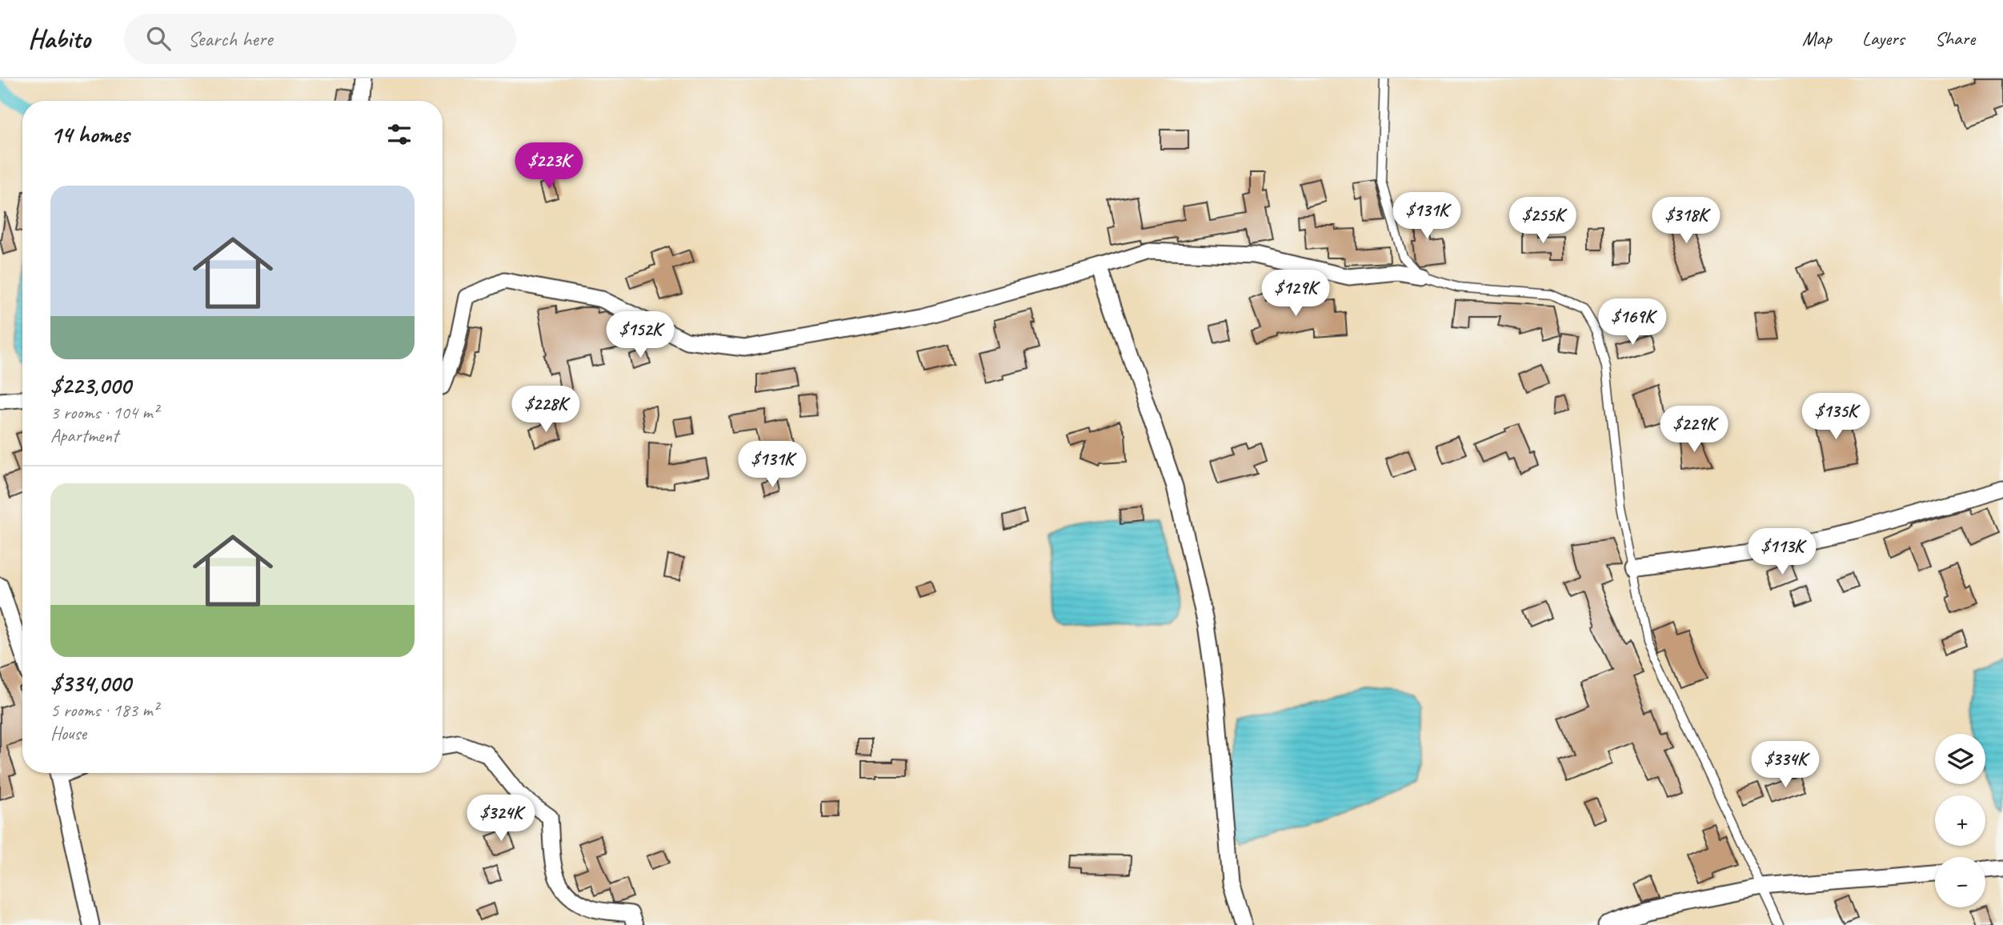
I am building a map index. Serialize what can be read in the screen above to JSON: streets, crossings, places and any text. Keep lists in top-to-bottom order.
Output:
{
  "page": {
    "header": "Habito",
    "search": "Search here",
    "nav": ["Map", "Layers", "Share"],
    "heading": "14 homes",
    "price": [
      "$223K",
      "$131K",
      "$255K",
      "$318K",
      "$129K",
      "$169K",
      "$152K",
      "$228K",
      "$135K",
      "$229K",
      "$131K",
      "$113K",
      "$334K",
      "$324K"
    ],
    "list": [
      {
        "name": "$223,000",
        "note": "3 rooms · 104 m² · Apartment"
      },
      {
        "name": "$334,000",
        "note": "5 rooms · 183 m² · House"
      }
    ],
    "map_buttons": ["+", "−"]
  }
}
